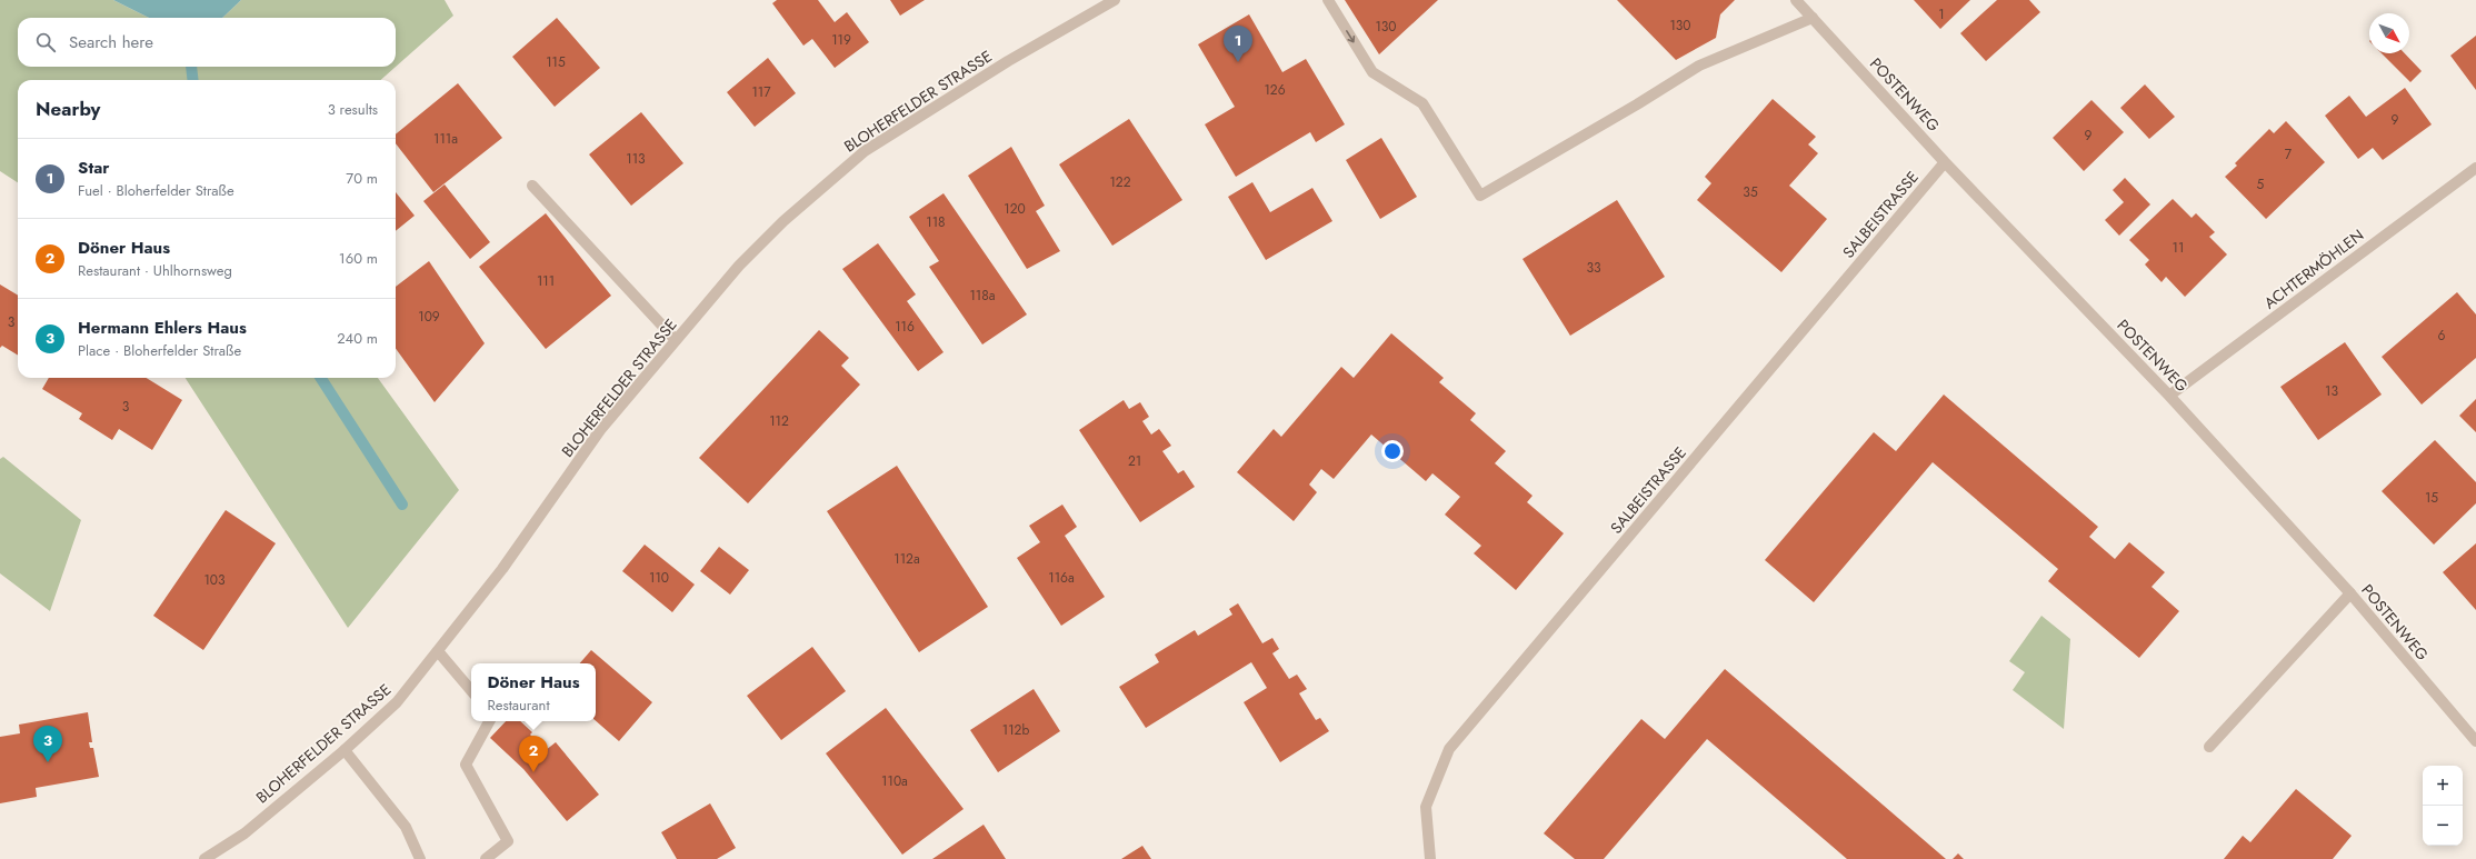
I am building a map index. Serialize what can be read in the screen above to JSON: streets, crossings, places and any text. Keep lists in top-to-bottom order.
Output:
{
  "streets": {
    "street": [
      "POSTENWEG",
      "BLOHERFELDER STRASSE",
      "SALBEISTRASSE",
      "ACHTERMÖHLEN"
    ]
  },
  "crossings": [
    ["POSTENWEG", "SALBEISTRASSE"],
    ["POSTENWEG", "ACHTERMÖHLEN"]
  ],
  "house_numbers": [
    "1",
    "130",
    "130",
    "119",
    "115",
    "126",
    "117",
    "9",
    "9",
    "111a",
    "7",
    "113",
    "122",
    "5",
    "35",
    "120",
    "118",
    "11",
    "33",
    "111",
    "118a",
    "109",
    "3",
    "116",
    "6",
    "13",
    "3",
    "112",
    "21",
    "15",
    "112a",
    "110",
    "116a",
    "103",
    "112b",
    "110a"
  ],
  "north": "bottom right",
  "page": {
    "search": "Search here",
    "pins": ["1", "3", "2"],
    "heading": ["Nearby", "3 results"],
    "list": [
      {
        "mark": "1",
        "name": "Star",
        "note": "Fuel · Bloherfelder Straße",
        "value": "70 m"
      },
      {
        "mark": "2",
        "name": "Döner Haus",
        "note": "Restaurant · Uhlhornsweg",
        "value": "160 m"
      },
      {
        "mark": "3",
        "name": "Hermann Ehlers Haus",
        "note": "Place · Bloherfelder Straße",
        "value": "240 m"
      }
    ],
    "popup": ["Döner Haus", "Restaurant"],
    "map_buttons": ["+", "−"]
  }
}
